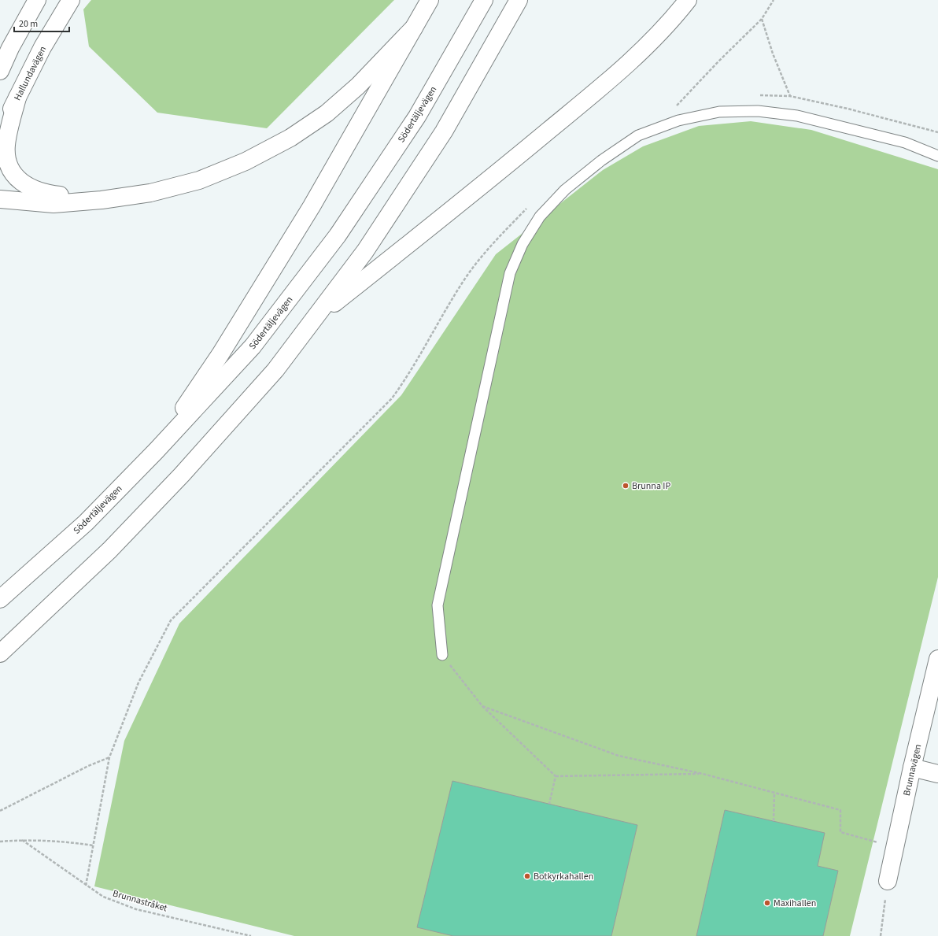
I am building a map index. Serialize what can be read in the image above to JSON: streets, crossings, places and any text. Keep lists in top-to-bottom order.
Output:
{
  "streets": {
    "main road": ["Hallundavägen", "Södertäljevägen", "Brunnavägen"],
    "path": ["Brunnastråket"]
  },
  "places": ["Brunna IP", "Botkyrkahallen", "Maxihallen"],
  "scale_bar": "20 m"
}
